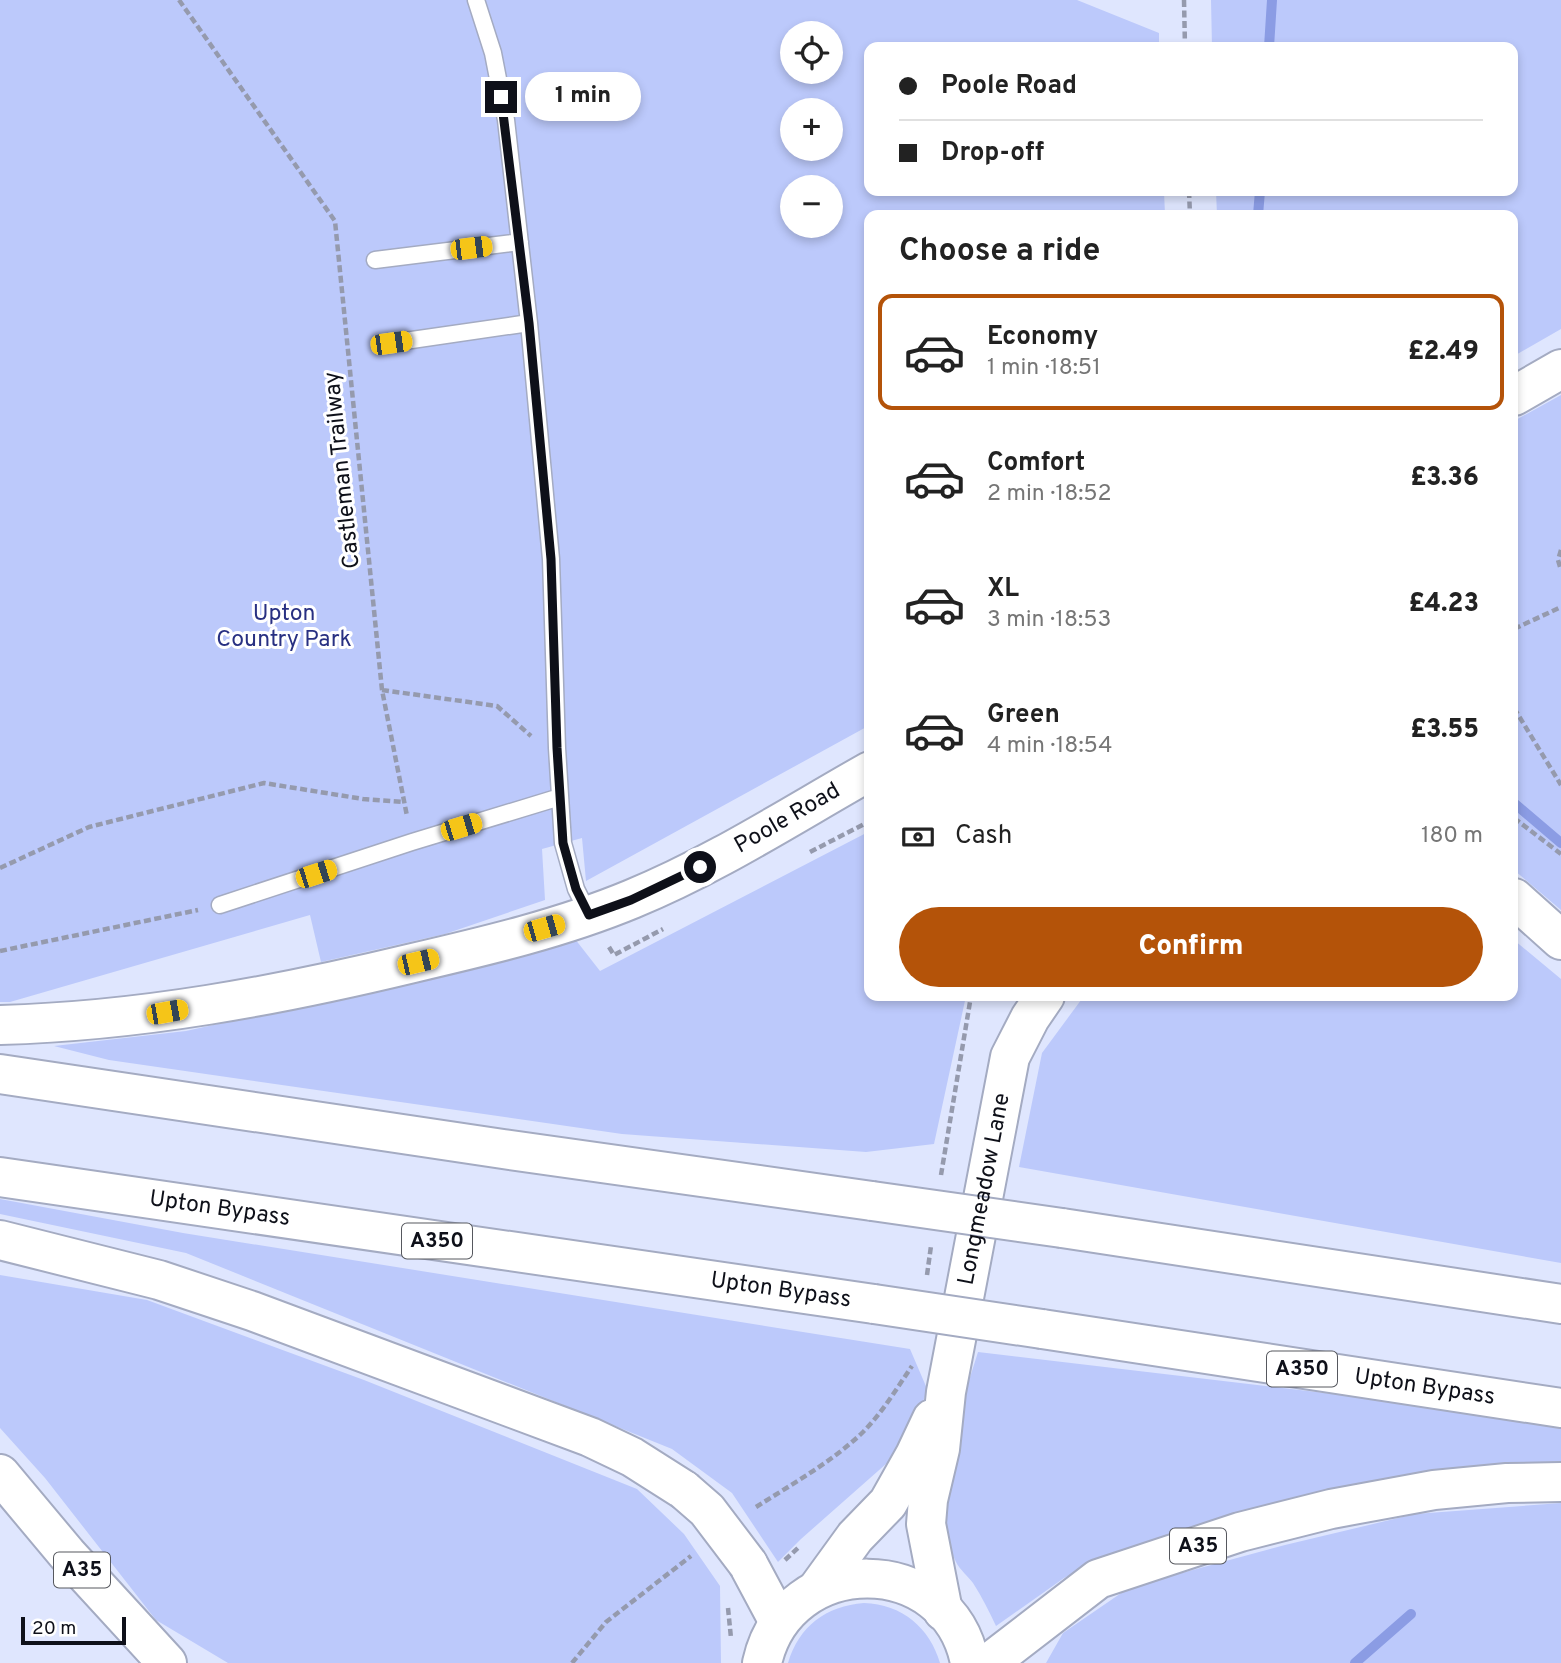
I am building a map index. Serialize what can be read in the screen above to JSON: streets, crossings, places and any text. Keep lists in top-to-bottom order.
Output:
{
  "streets": {
    "main road": [
      "Poole Road",
      "Longmeadow Lane",
      "Upton Bypass",
      "A350",
      "A35"
    ],
    "path": ["Castleman Trailway"]
  },
  "parks": ["Upton Country Park"],
  "scale_bar": "20 m",
  "page": {
    "map_buttons": ["+", "−"],
    "banner": ["Poole Road", "Drop-off"],
    "bubble": "1 min",
    "heading": "Choose a ride",
    "list": [
      {
        "name": "Economy",
        "note": "1 min · 18:51",
        "value": "£2.49"
      },
      {
        "name": "Comfort",
        "note": "2 min · 18:52",
        "value": "£3.36"
      },
      {
        "name": "XL",
        "note": "3 min · 18:53",
        "value": "£4.23"
      },
      {
        "name": "Green",
        "note": "4 min · 18:54",
        "value": "£3.55"
      }
    ],
    "pay": ["Cash", "180 m"],
    "buttons": "Confirm",
    "scale": "20 m"
  }
}
